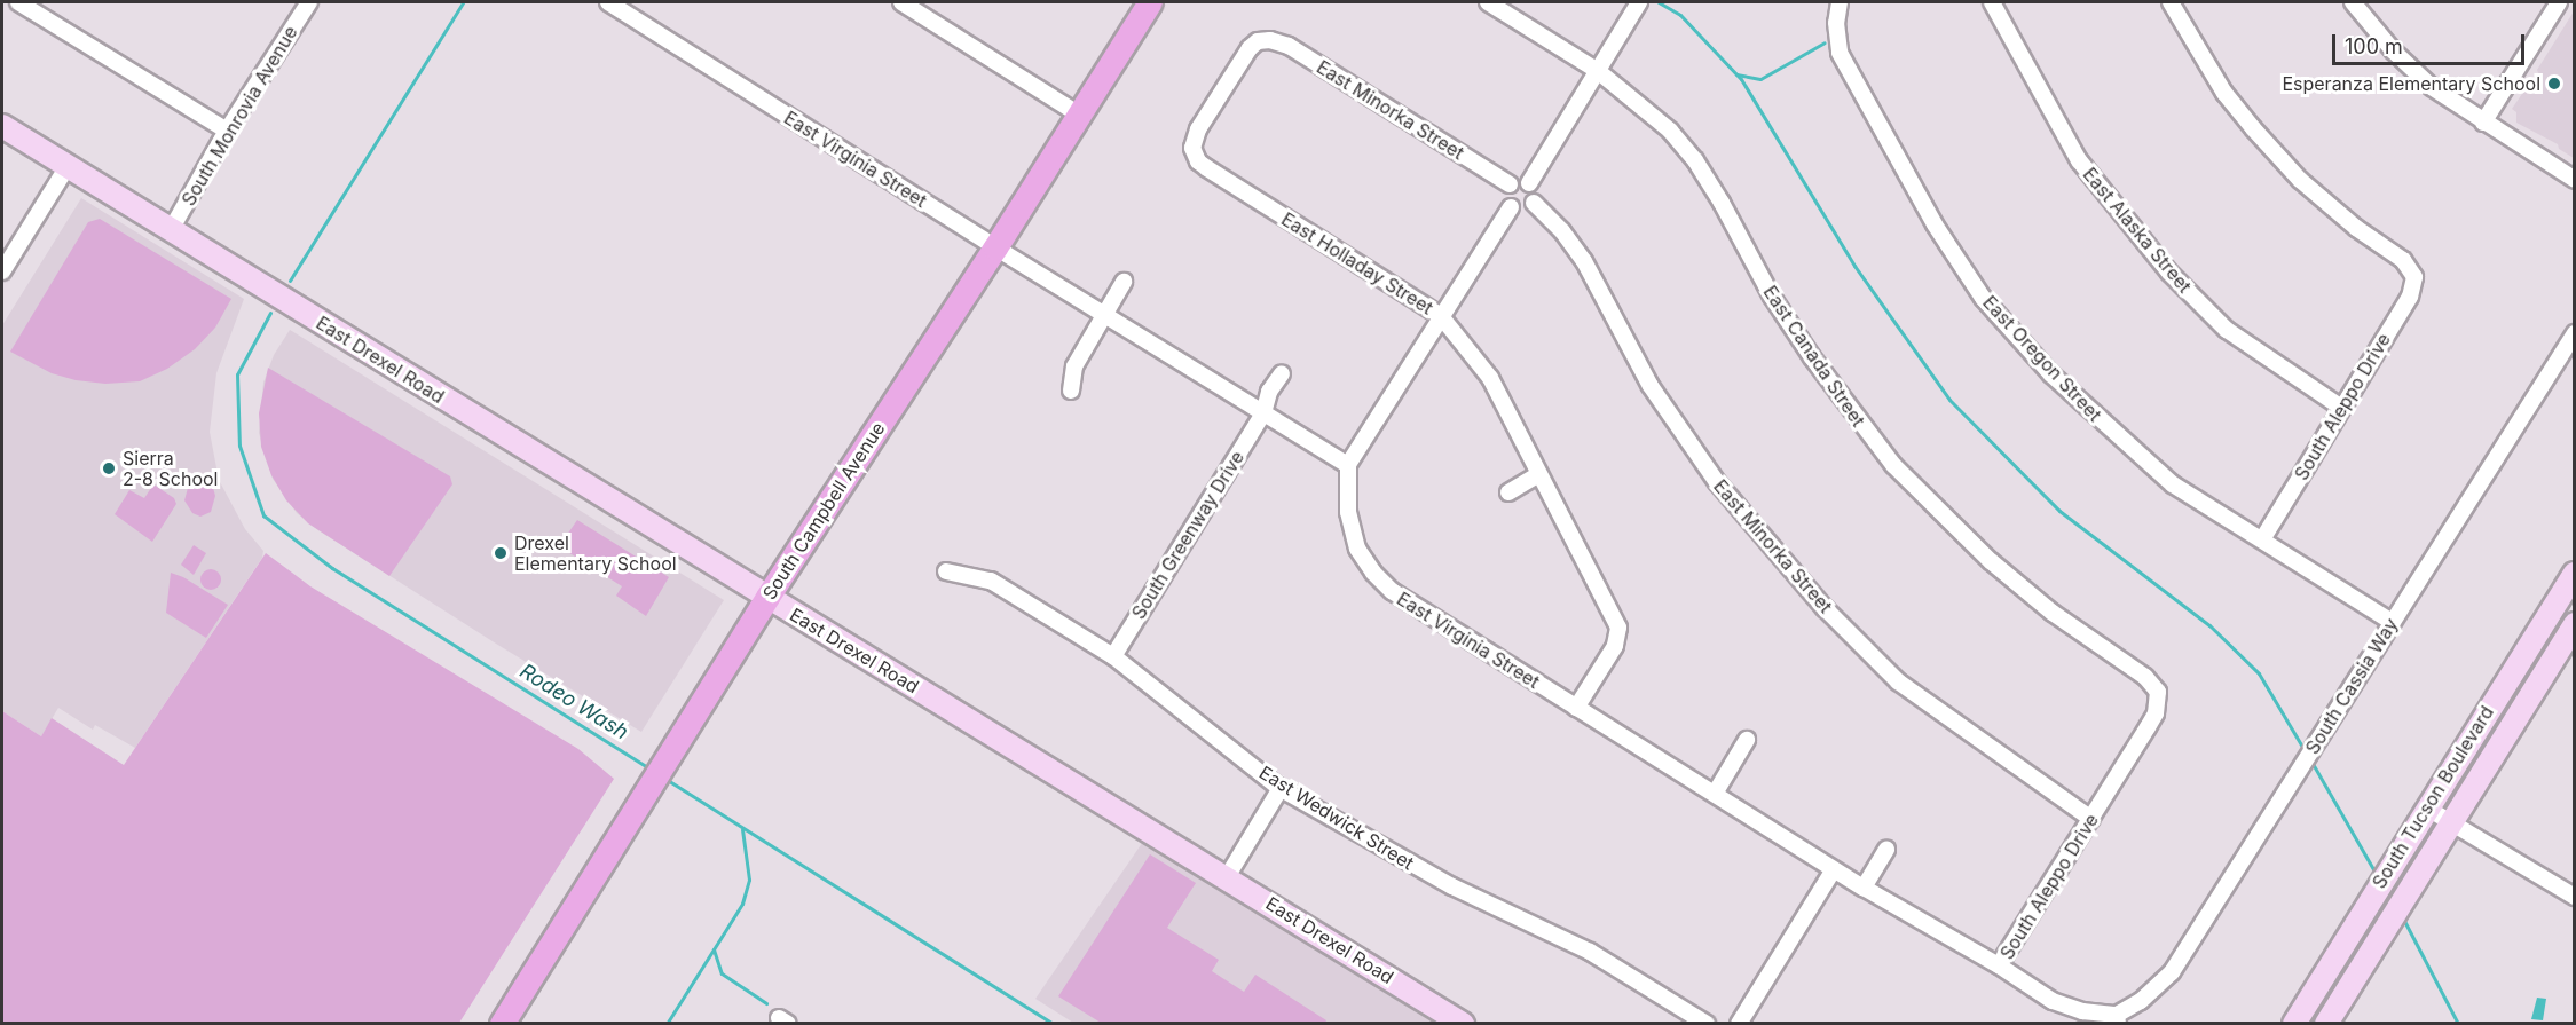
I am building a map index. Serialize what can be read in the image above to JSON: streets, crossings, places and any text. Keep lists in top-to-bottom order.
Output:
{
  "streets": {
    "main road": ["South Campbell Avenue"],
    "street": [
      "East Minorka Street",
      "South Monrovia Avenue",
      "East Virginia Street",
      "East Alaska Street",
      "East Holladay Street",
      "East Canada Street",
      "East Oregon Street",
      "East Drexel Road",
      "South Aleppo Drive",
      "South Greenway Drive",
      "South Cassia Way",
      "South Tucson Boulevard",
      "East Wedwick Street"
    ]
  },
  "crossings": [
    ["East Minorka Street", "East Holladay Street"],
    ["East Minorka Street", "South Aleppo Drive"],
    ["South Monrovia Avenue", "East Drexel Road"],
    ["East Virginia Street", "East Holladay Street"],
    ["East Virginia Street", "South Aleppo Drive"],
    ["East Virginia Street", "South Campbell Avenue"],
    ["East Virginia Street", "South Greenway Drive"],
    ["East Virginia Street", "South Cassia Way"],
    ["East Alaska Street", "South Aleppo Drive"],
    ["East Canada Street", "South Aleppo Drive"],
    ["East Oregon Street", "South Aleppo Drive"],
    ["East Oregon Street", "South Cassia Way"],
    ["East Drexel Road", "South Campbell Avenue"],
    ["South Greenway Drive", "East Wedwick Street"]
  ],
  "water": ["Rodeo Wash"],
  "places": ["Esperanza Elementary School", "Sierra 2-8 School", "Drexel Elementary School"],
  "scale_bar": "100 m"
}
